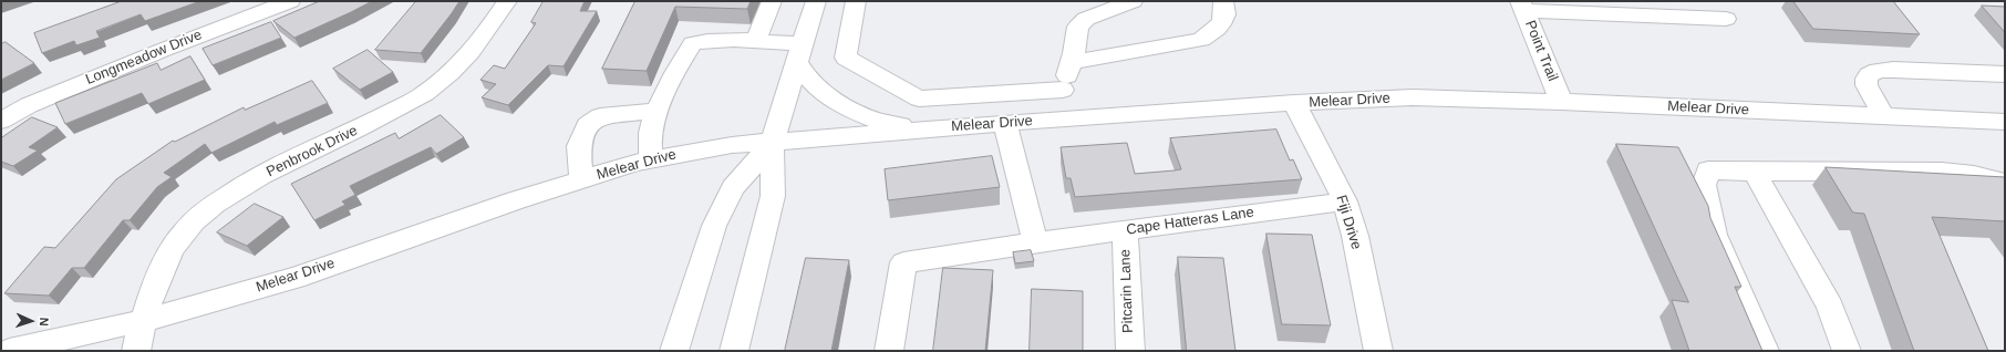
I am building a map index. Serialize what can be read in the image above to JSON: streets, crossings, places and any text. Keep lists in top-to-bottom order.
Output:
{
  "streets": {
    "street": [
      "Point Trail",
      "Longmeadow Drive",
      "Melear Drive",
      "Penbrook Drive",
      "Cape Hatteras Lane",
      "Fiji Drive",
      "Pitcarin Lane"
    ]
  },
  "crossings": [
    ["Point Trail", "Melear Drive"],
    ["Melear Drive", "Penbrook Drive"],
    ["Melear Drive", "Fiji Drive"],
    ["Cape Hatteras Lane", "Fiji Drive"],
    ["Cape Hatteras Lane", "Pitcarin Lane"]
  ],
  "north": "right"
}
